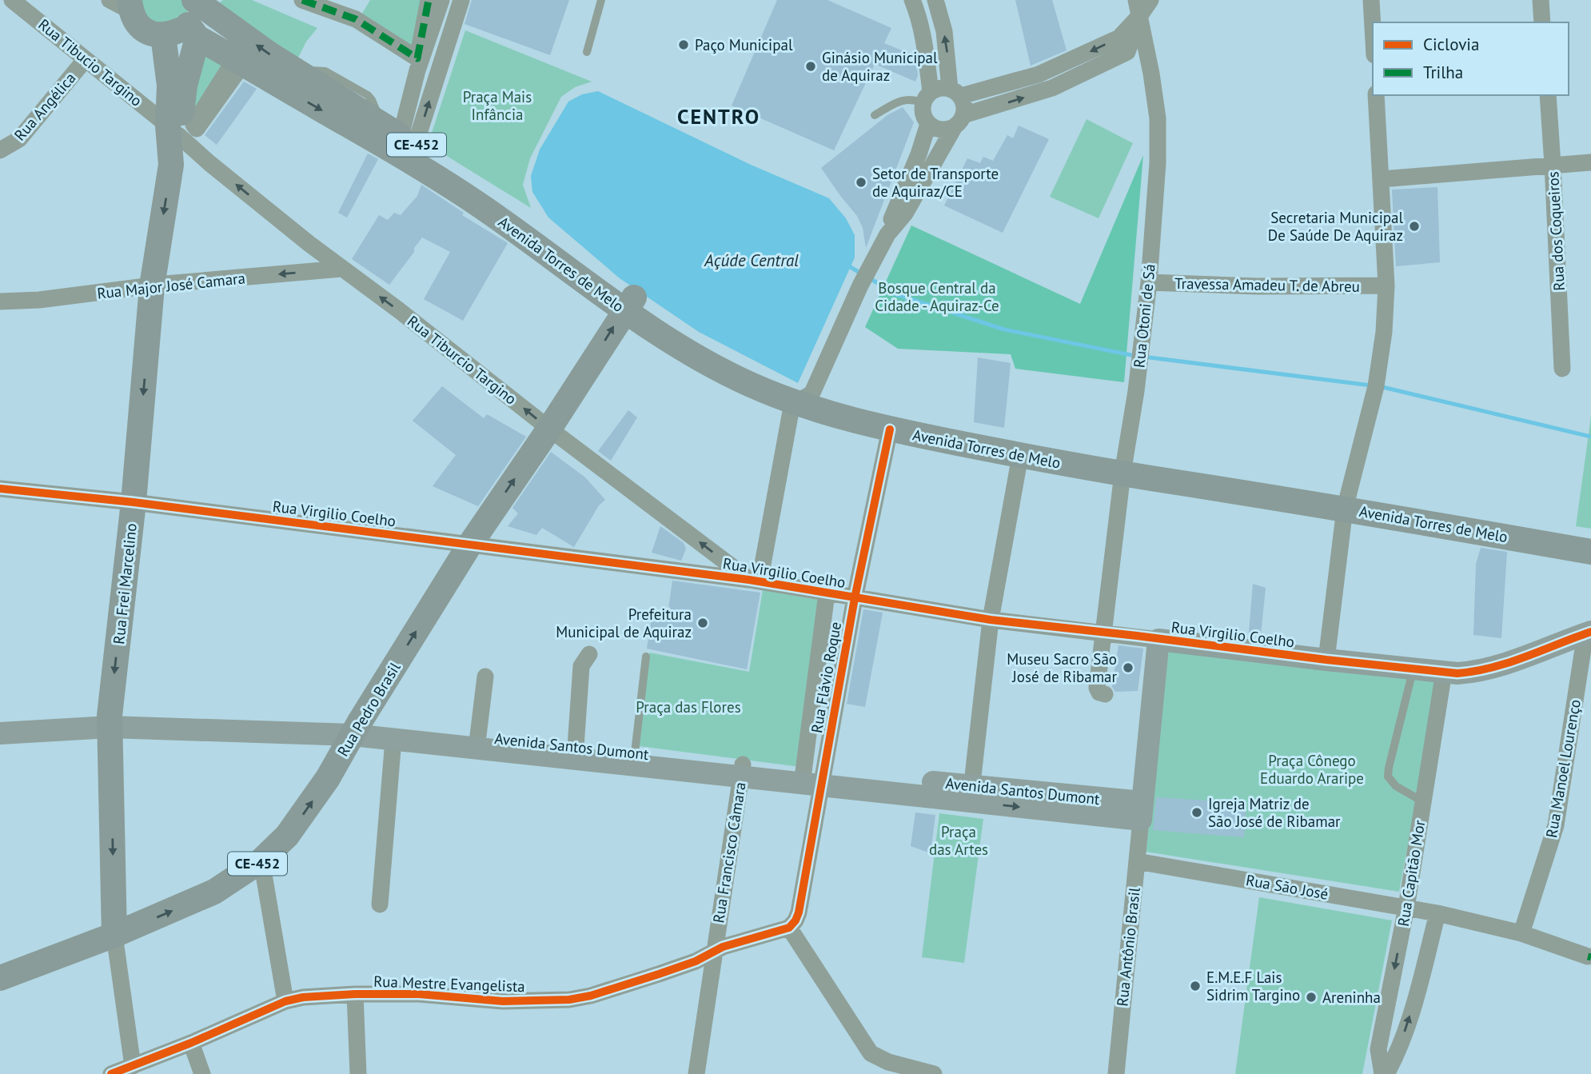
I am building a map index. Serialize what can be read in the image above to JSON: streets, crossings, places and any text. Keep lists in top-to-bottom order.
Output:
{
  "streets": {
    "main road": [
      "CE-452",
      "Avenida Torres de Melo",
      "Rua Frei Marcelino",
      "Rua Pedro Brasil"
    ],
    "street": [
      "Rua Tibucio Targino",
      "Rua Angélica",
      "Rua dos Coqueiros",
      "Travessa Amadeu T. de Abreu",
      "Rua Major José Camara",
      "Rua Otoni de Sá",
      "Rua Tiburcio Targino",
      "Rua Virgilio Coelho",
      "Rua Flávio Roque",
      "Avenida Santos Dumont",
      "Rua Manoel Lourenço",
      "Rua Francisco Câmara",
      "Rua Capitão Mor",
      "Rua São José",
      "Rua Antônio Brasil",
      "Rua Mestre Evangelista"
    ]
  },
  "crossings": [
    ["Rua Tibucio Targino", "Rua Angélica"],
    ["Rua Tibucio Targino", "Rua Tiburcio Targino"],
    ["Rua Tibucio Targino", "Rua Frei Marcelino"],
    ["Avenida Torres de Melo", "Rua Otoni de Sá"],
    ["Avenida Torres de Melo", "Rua Flávio Roque"],
    ["Avenida Torres de Melo", "Rua Pedro Brasil"],
    ["Travessa Amadeu T. de Abreu", "Rua Otoni de Sá"],
    ["Rua Major José Camara", "Rua Tiburcio Targino"],
    ["Rua Major José Camara", "Rua Frei Marcelino"],
    ["Rua Otoni de Sá", "Rua Virgilio Coelho"],
    ["Rua Tiburcio Targino", "Rua Virgilio Coelho"],
    ["Rua Tiburcio Targino", "Rua Frei Marcelino"],
    ["Rua Tiburcio Targino", "Rua Pedro Brasil"],
    ["Rua Virgilio Coelho", "Rua Frei Marcelino"],
    ["Rua Virgilio Coelho", "Rua Flávio Roque"],
    ["Rua Virgilio Coelho", "Rua Pedro Brasil"],
    ["Rua Virgilio Coelho", "Rua Manoel Lourenço"],
    ["Rua Virgilio Coelho", "Rua Capitão Mor"],
    ["Rua Frei Marcelino", "Rua Pedro Brasil"],
    ["Rua Frei Marcelino", "Avenida Santos Dumont"],
    ["Rua Frei Marcelino", "Rua Mestre Evangelista"],
    ["Rua Flávio Roque", "Avenida Santos Dumont"],
    ["Rua Flávio Roque", "Rua Mestre Evangelista"],
    ["Rua Pedro Brasil", "Avenida Santos Dumont"],
    ["Avenida Santos Dumont", "Rua Francisco Câmara"],
    ["Avenida Santos Dumont", "Rua Antônio Brasil"],
    ["Rua Manoel Lourenço", "Rua São José"],
    ["Rua Francisco Câmara", "Rua Mestre Evangelista"],
    ["Rua Capitão Mor", "Rua São José"],
    ["Rua São José", "Rua Antônio Brasil"]
  ],
  "one_way": [
    "Rua Major José Camara",
    "Rua Tiburcio Targino",
    "Rua Frei Marcelino",
    "Rua Pedro Brasil"
  ],
  "districts": ["CENTRO"],
  "water": ["Açúde Central"],
  "parks": [
    "Praça Mais Infância",
    "Bosque Central da Cidade - Aquiraz-Ce",
    "Praça das Flores",
    "Praça Cônego Eduardo Araripe",
    "Praça das Artes"
  ],
  "places": [
    "Paço Municipal",
    "Ginásio Municipal de Aquiraz",
    "Setor de Transporte de Aquiraz/CE",
    "Secretaria Municipal De Saúde De Aquiraz",
    "Prefeitura Municipal de Aquiraz",
    "Museu Sacro São José de Ribamar",
    "Igreja Matriz de São José de Ribamar",
    "E.M.E.F Lais Sidrim Targino",
    "Areninha"
  ],
  "legend": ["Ciclovia", "Trilha"]
}
